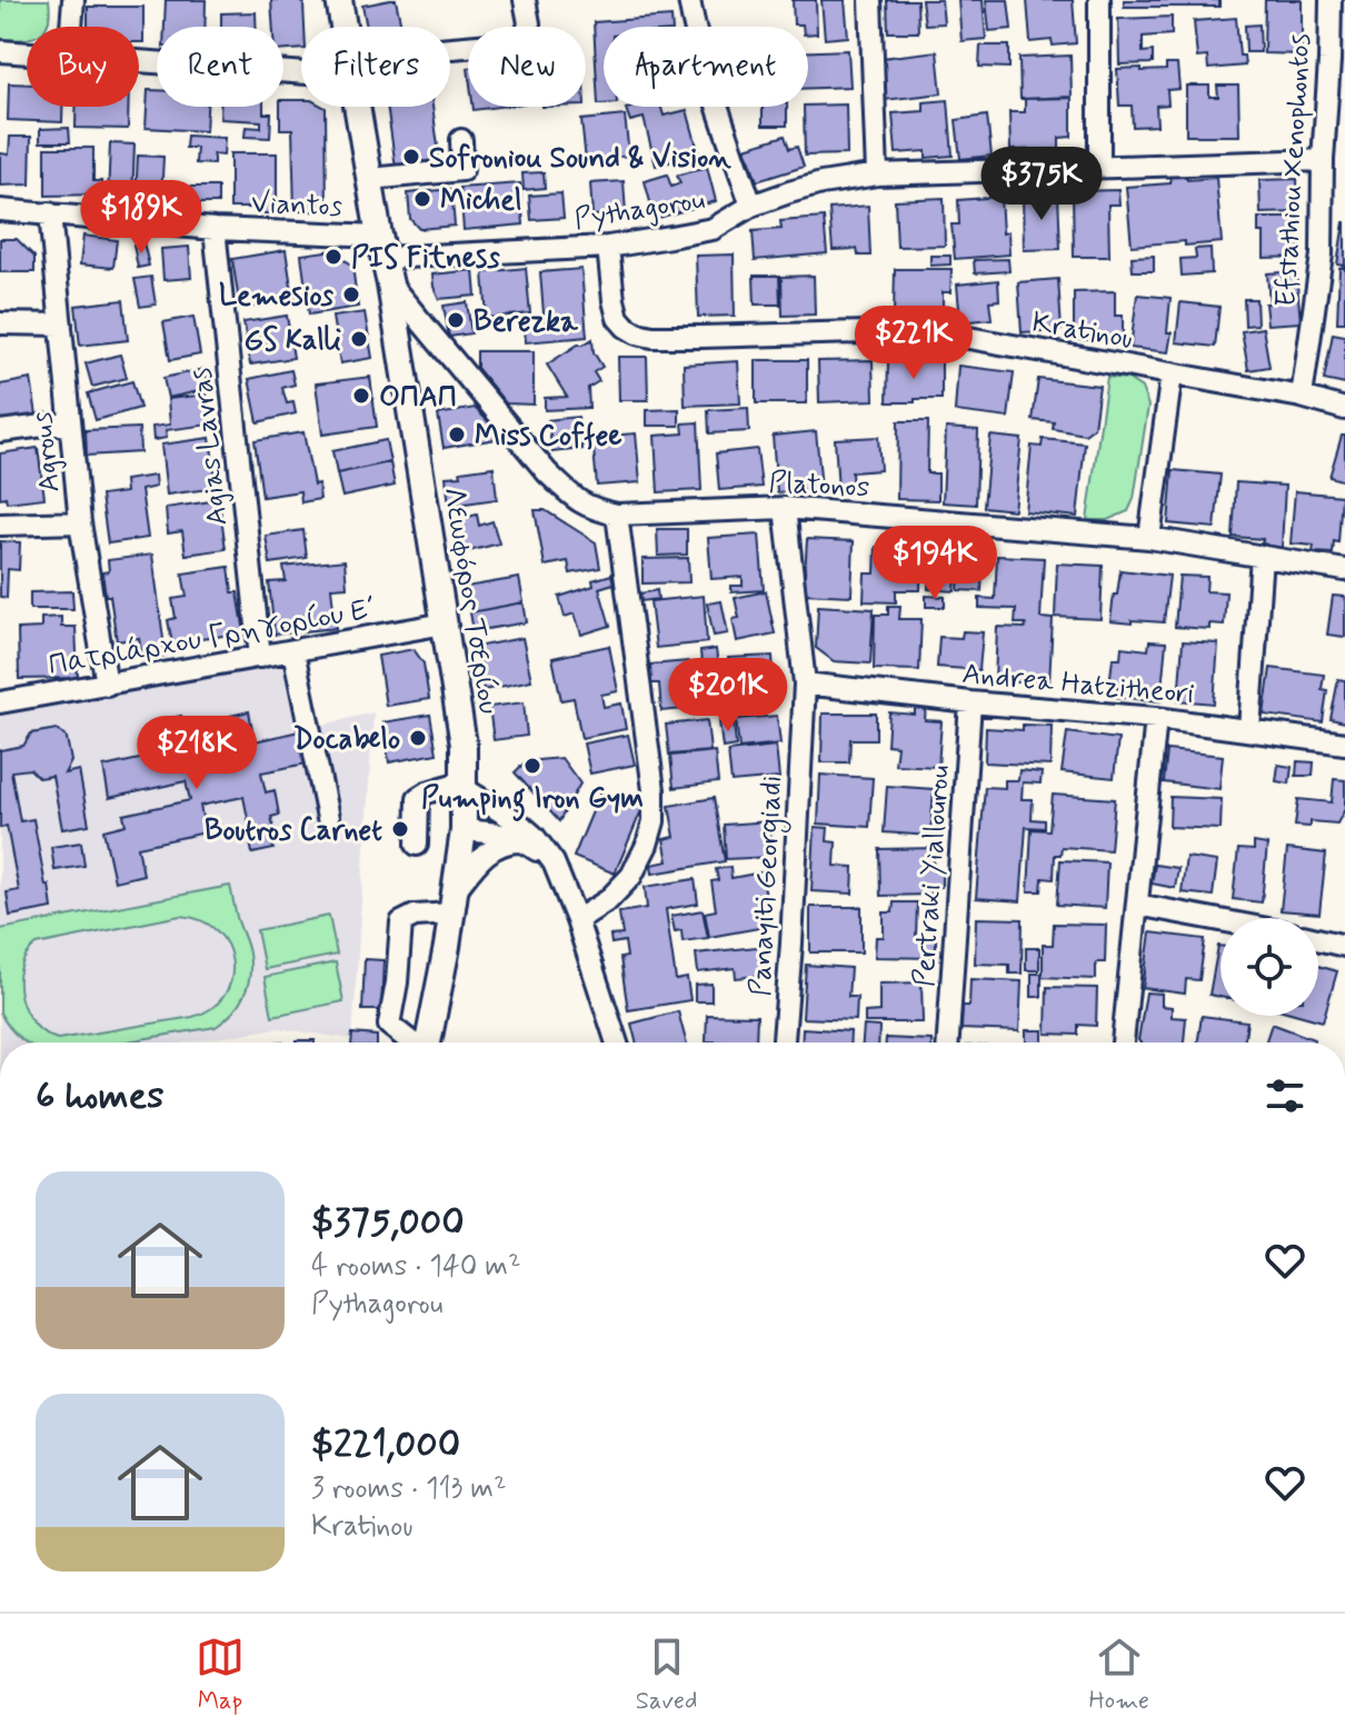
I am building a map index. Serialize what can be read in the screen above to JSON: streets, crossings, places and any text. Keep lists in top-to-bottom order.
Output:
{
  "streets": {
    "main road": ["Λεωφόρος Τσερίου"],
    "street": [
      "Efstathiou Xenophontos",
      "Viantos",
      "Pythagorou",
      "Kratinou",
      "Agias Lavras",
      "Agrous",
      "Platonos",
      "Πατριάρχου Γρηγορίου Ε΄",
      "Andrea Hatzitheori",
      "Pertraki Yiallourou",
      "Panayiti Georgiadi"
    ]
  },
  "crossings": [
    ["Efstathiou Xenophontos", "Pythagorou"],
    ["Efstathiou Xenophontos", "Kratinou"],
    ["Viantos", "Pythagorou"],
    ["Viantos", "Agias Lavras"],
    ["Viantos", "Agrous"],
    ["Viantos", "Λεωφόρος Τσερίου"],
    ["Pythagorou", "Kratinou"],
    ["Pythagorou", "Λεωφόρος Τσερίου"],
    ["Agias Lavras", "Πατριάρχου Γρηγορίου Ε΄"],
    ["Agrous", "Πατριάρχου Γρηγορίου Ε΄"],
    ["Platonos", "Λεωφόρος Τσερίου"],
    ["Platonos", "Panayiti Georgiadi"],
    ["Λεωφόρος Τσερίου", "Πατριάρχου Γρηγορίου Ε΄"],
    ["Andrea Hatzitheori", "Pertraki Yiallourou"],
    ["Andrea Hatzitheori", "Panayiti Georgiadi"]
  ],
  "places": [
    "Sofroniou Sound & Vision",
    "Michel",
    "PIS Fitness",
    "Lemesios",
    "Berezka",
    "GS Kalli",
    "ΟΠΑΠ",
    "Miss Coffee",
    "Docabelo",
    "Pumping Iron Gym",
    "Boutros Carnet"
  ],
  "page": {
    "chip": [
      "Buy",
      "Rent",
      "Filters",
      "New",
      "Apartment"
    ],
    "price": [
      "$375K",
      "$189K",
      "$221K",
      "$194K",
      "$201K",
      "$218K"
    ],
    "heading": "6 homes",
    "list": [
      {
        "name": "$375,000",
        "note": "4 rooms · 140 m² · Pythagorou"
      },
      {
        "name": "$221,000",
        "note": "3 rooms · 113 m² · Kratinou"
      }
    ],
    "tabs": ["Map", "Saved", "Home"]
  }
}
